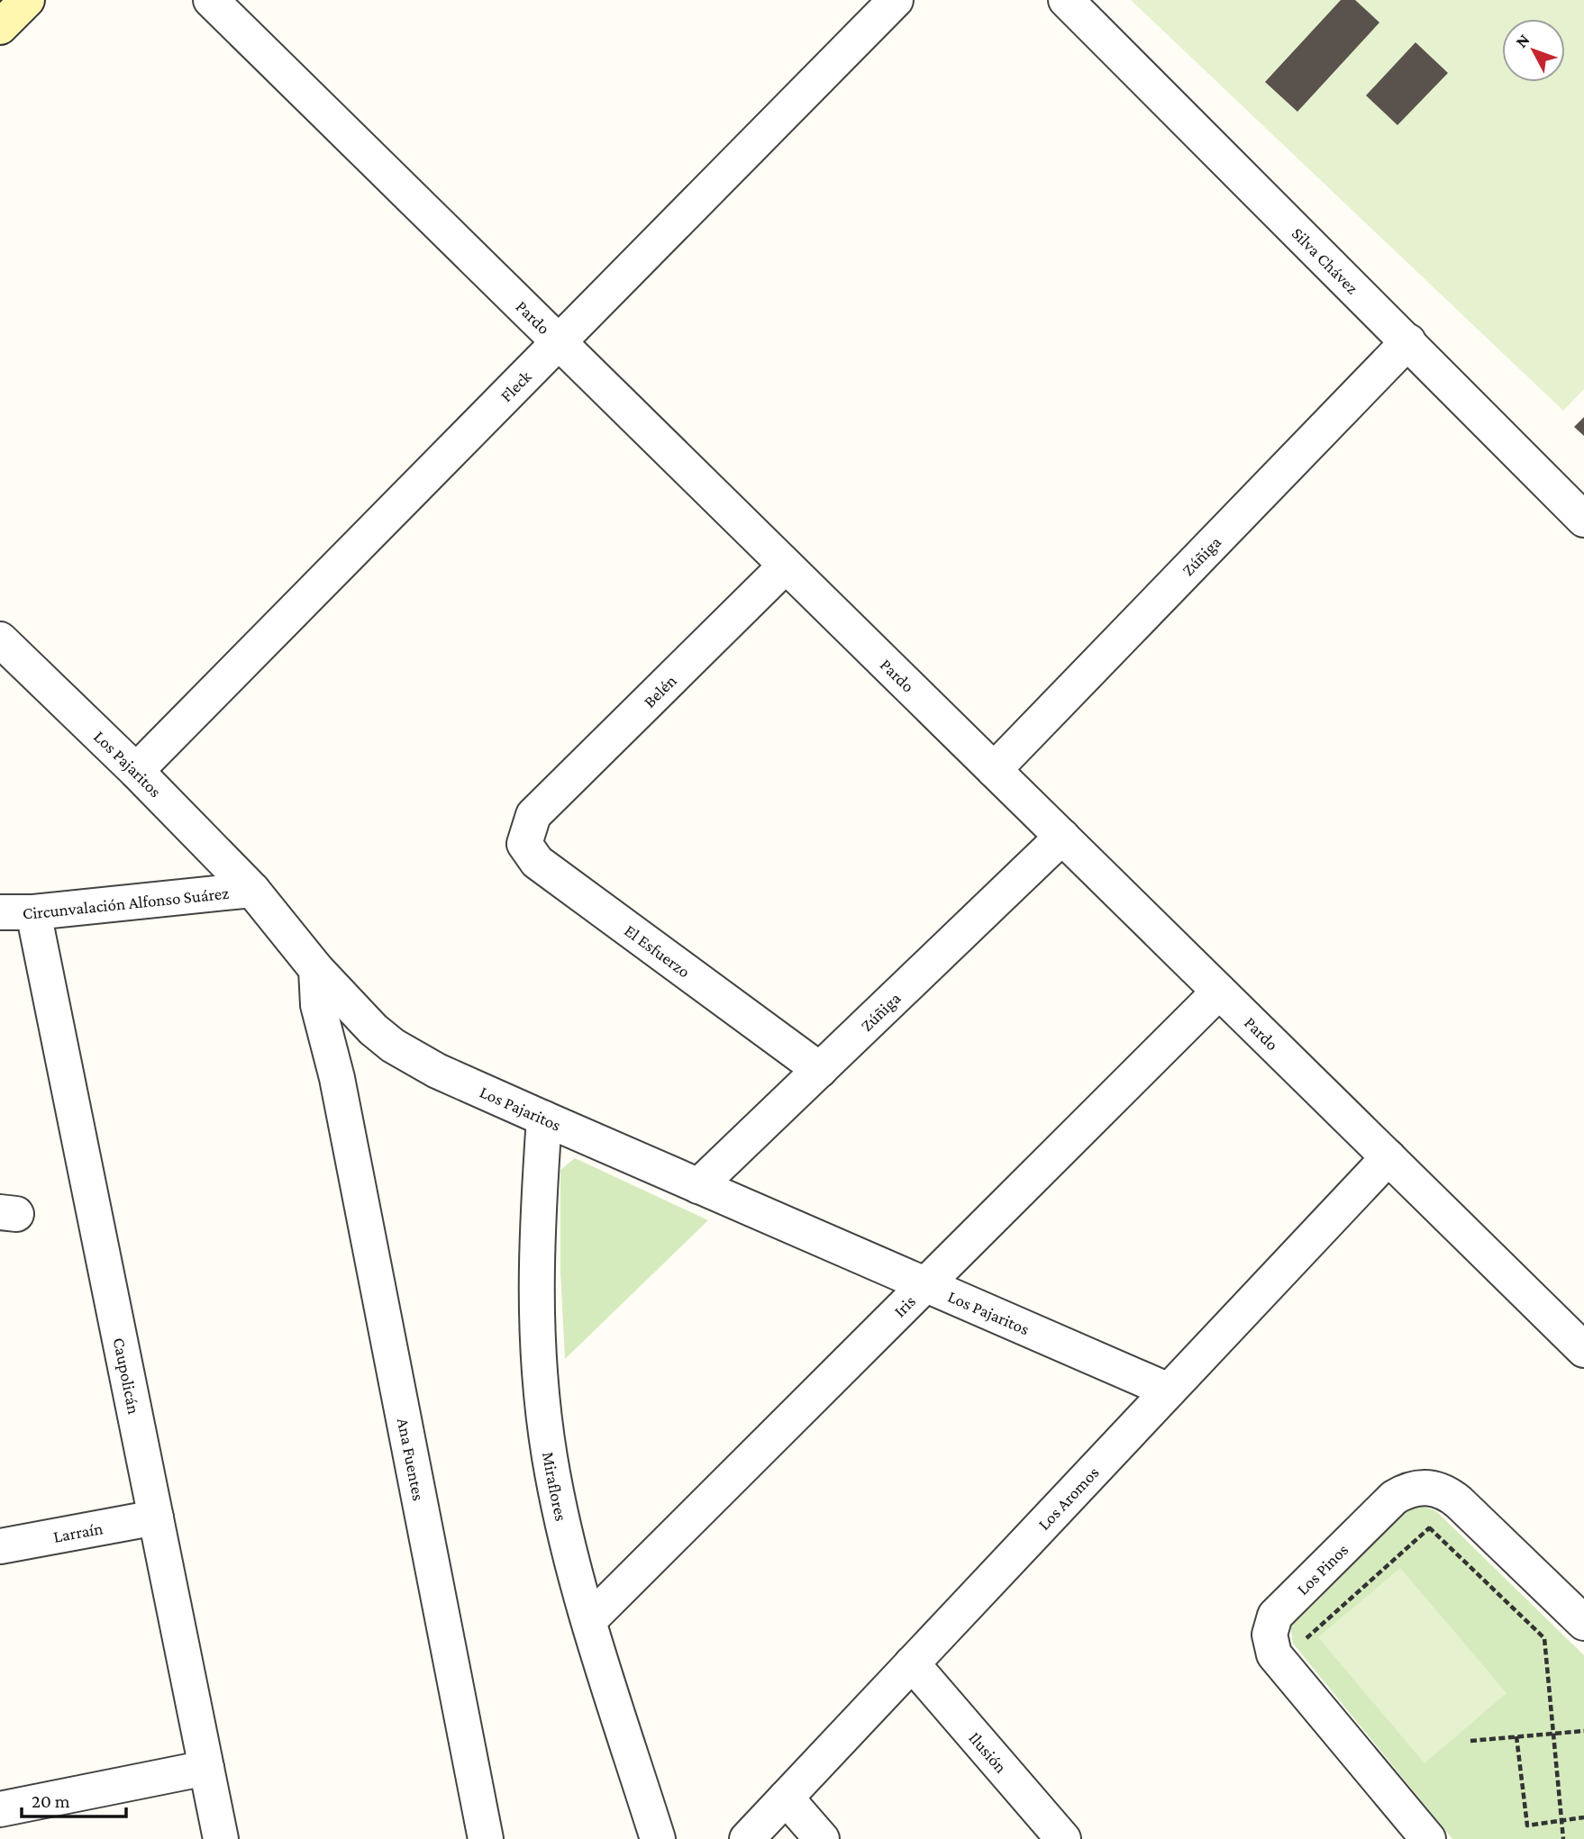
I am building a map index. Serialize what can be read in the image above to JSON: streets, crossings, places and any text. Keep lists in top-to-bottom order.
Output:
{
  "streets": {
    "street": [
      "Silva Chávez",
      "Pardo",
      "Fleck",
      "Zúñiga",
      "Belén",
      "Los Pajaritos",
      "Circunvalación Alfonso Suárez",
      "El Esfuerzo",
      "Iris",
      "Caupolicán",
      "Ana Fuentes",
      "Miraflores",
      "Los Aromos",
      "Larraín",
      "Los Pinos",
      "Ilusión"
    ]
  },
  "crossings": [
    ["Silva Chávez", "Zúñiga"],
    ["Pardo", "Fleck"],
    ["Pardo", "Zúñiga"],
    ["Pardo", "Belén"],
    ["Pardo", "Iris"],
    ["Pardo", "Los Aromos"],
    ["Fleck", "Los Pajaritos"],
    ["Zúñiga", "Los Pajaritos"],
    ["Zúñiga", "El Esfuerzo"],
    ["Belén", "El Esfuerzo"],
    ["Los Pajaritos", "Circunvalación Alfonso Suárez"],
    ["Los Pajaritos", "Iris"],
    ["Los Pajaritos", "Ana Fuentes"],
    ["Los Pajaritos", "Miraflores"],
    ["Los Pajaritos", "Los Aromos"],
    ["Circunvalación Alfonso Suárez", "Caupolicán"],
    ["Iris", "Miraflores"],
    ["Caupolicán", "Larraín"],
    ["Los Aromos", "Ilusión"]
  ],
  "scale_bar": "20 m",
  "north": "top left"
}
